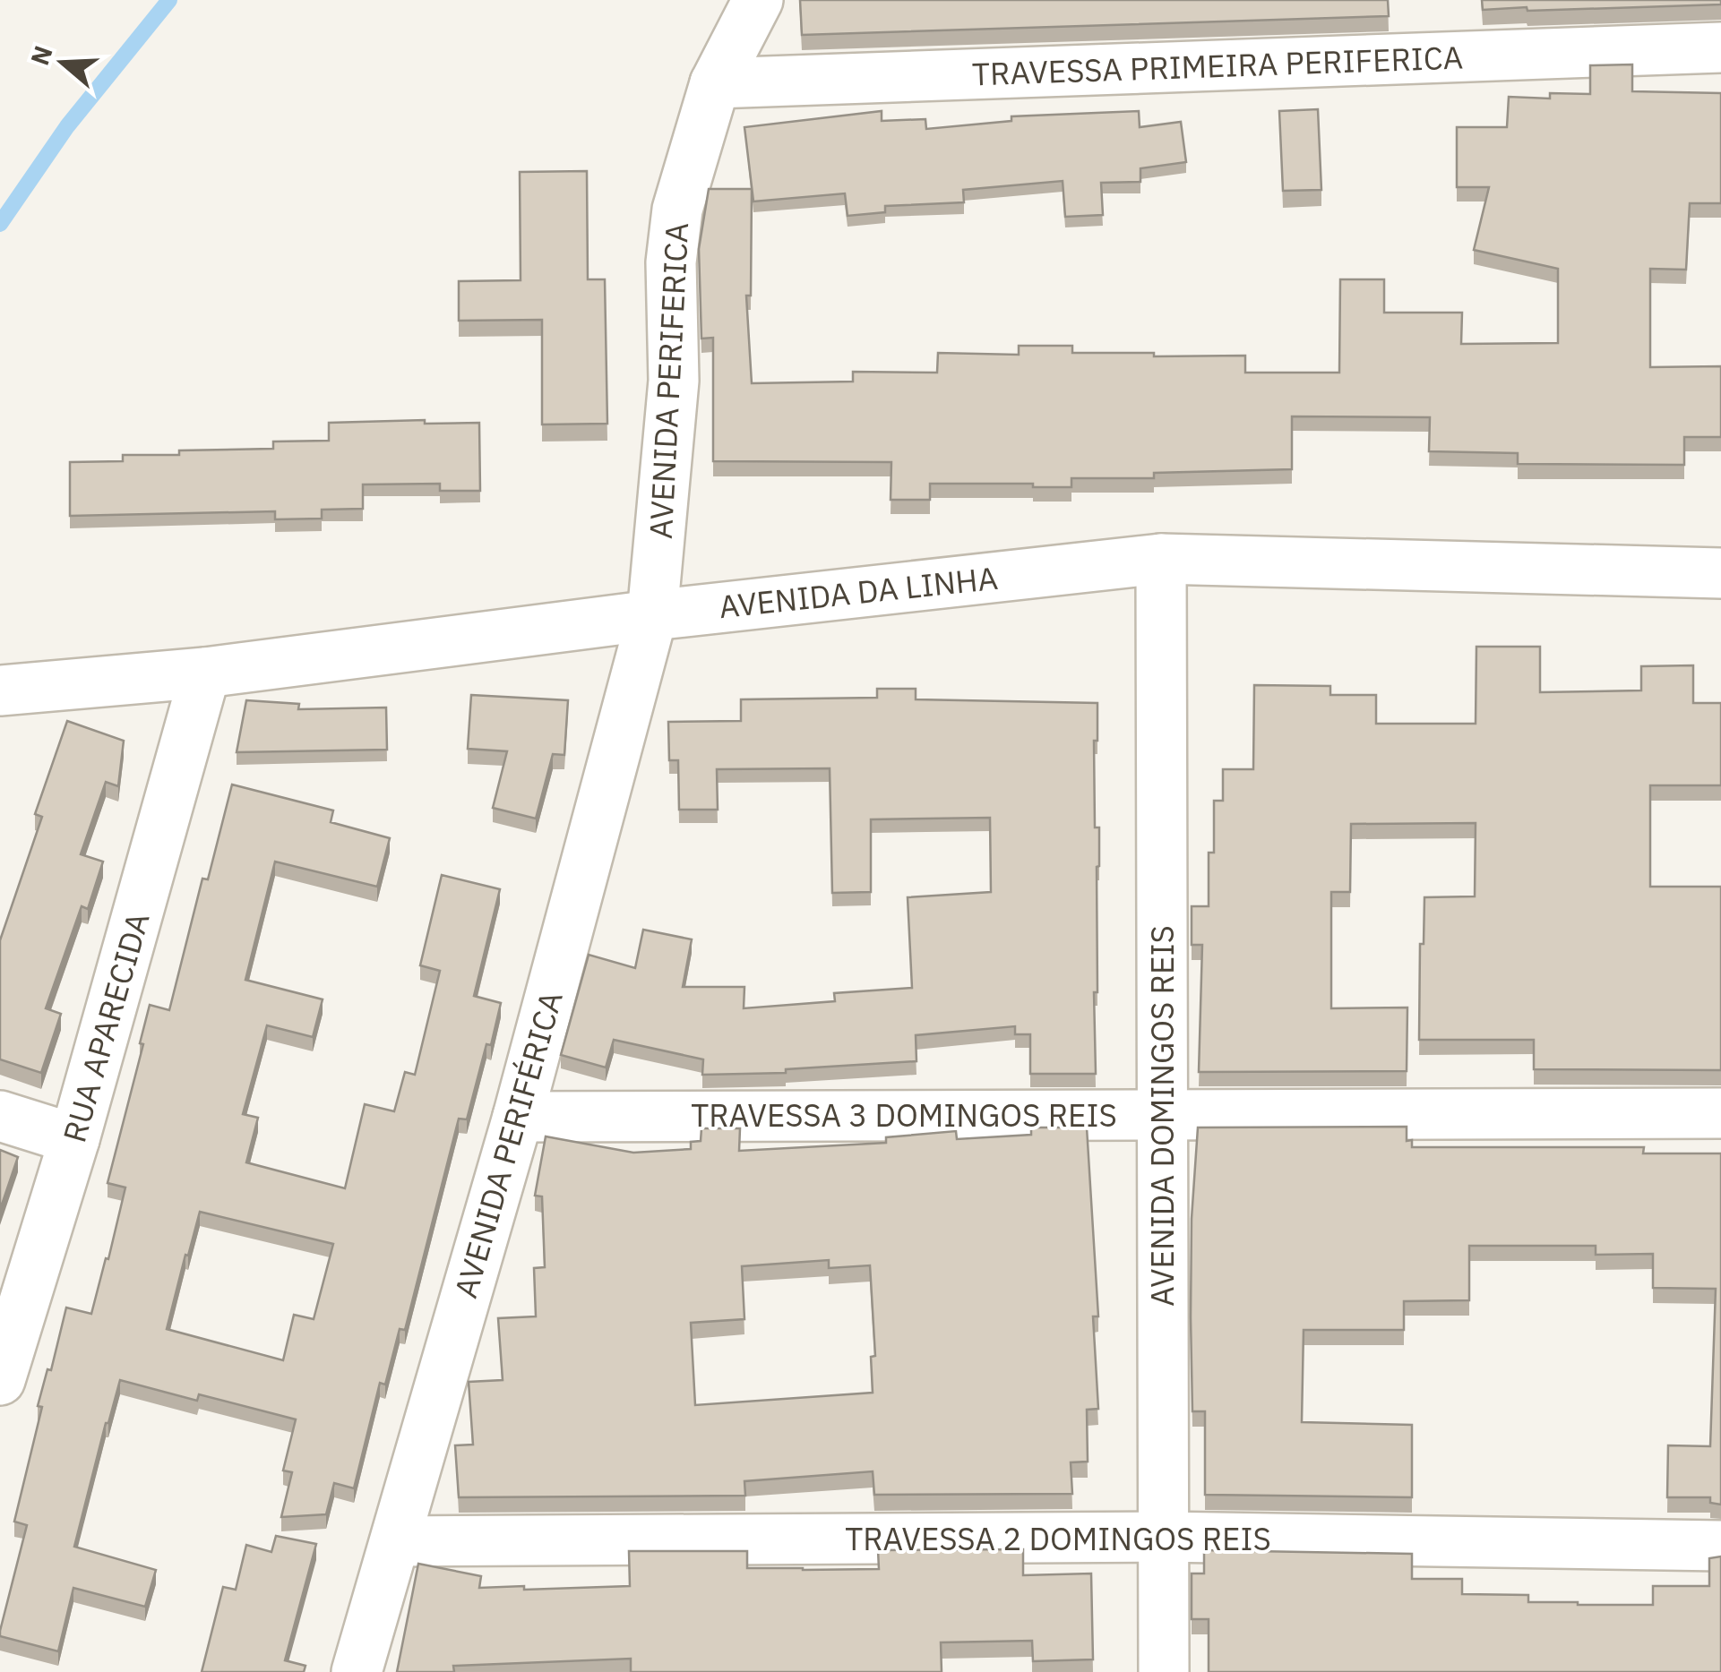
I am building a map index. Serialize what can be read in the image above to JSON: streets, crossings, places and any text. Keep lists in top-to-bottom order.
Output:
{
  "streets": {
    "street": [
      "TRAVESSA PRIMEIRA PERIFERICA",
      "AVENIDA PERIFERICA",
      "AVENIDA DA LINHA",
      "RUA APARECIDA",
      "TRAVESSA 3 DOMINGOS REIS",
      "AVENIDA DOMINGOS REIS",
      "AVENIDA PERIFÉRICA",
      "TRAVESSA 2 DOMINGOS REIS"
    ]
  },
  "crossings": [
    ["TRAVESSA PRIMEIRA PERIFERICA", "AVENIDA PERIFERICA"],
    ["AVENIDA PERIFERICA", "AVENIDA DA LINHA"],
    ["AVENIDA PERIFERICA", "AVENIDA PERIFÉRICA"],
    ["AVENIDA DA LINHA", "RUA APARECIDA"],
    ["AVENIDA DA LINHA", "AVENIDA DOMINGOS REIS"],
    ["AVENIDA DA LINHA", "AVENIDA PERIFÉRICA"],
    ["TRAVESSA 3 DOMINGOS REIS", "AVENIDA DOMINGOS REIS"],
    ["TRAVESSA 3 DOMINGOS REIS", "AVENIDA PERIFÉRICA"],
    ["AVENIDA DOMINGOS REIS", "TRAVESSA 2 DOMINGOS REIS"],
    ["AVENIDA PERIFÉRICA", "TRAVESSA 2 DOMINGOS REIS"]
  ],
  "north": "left"
}
